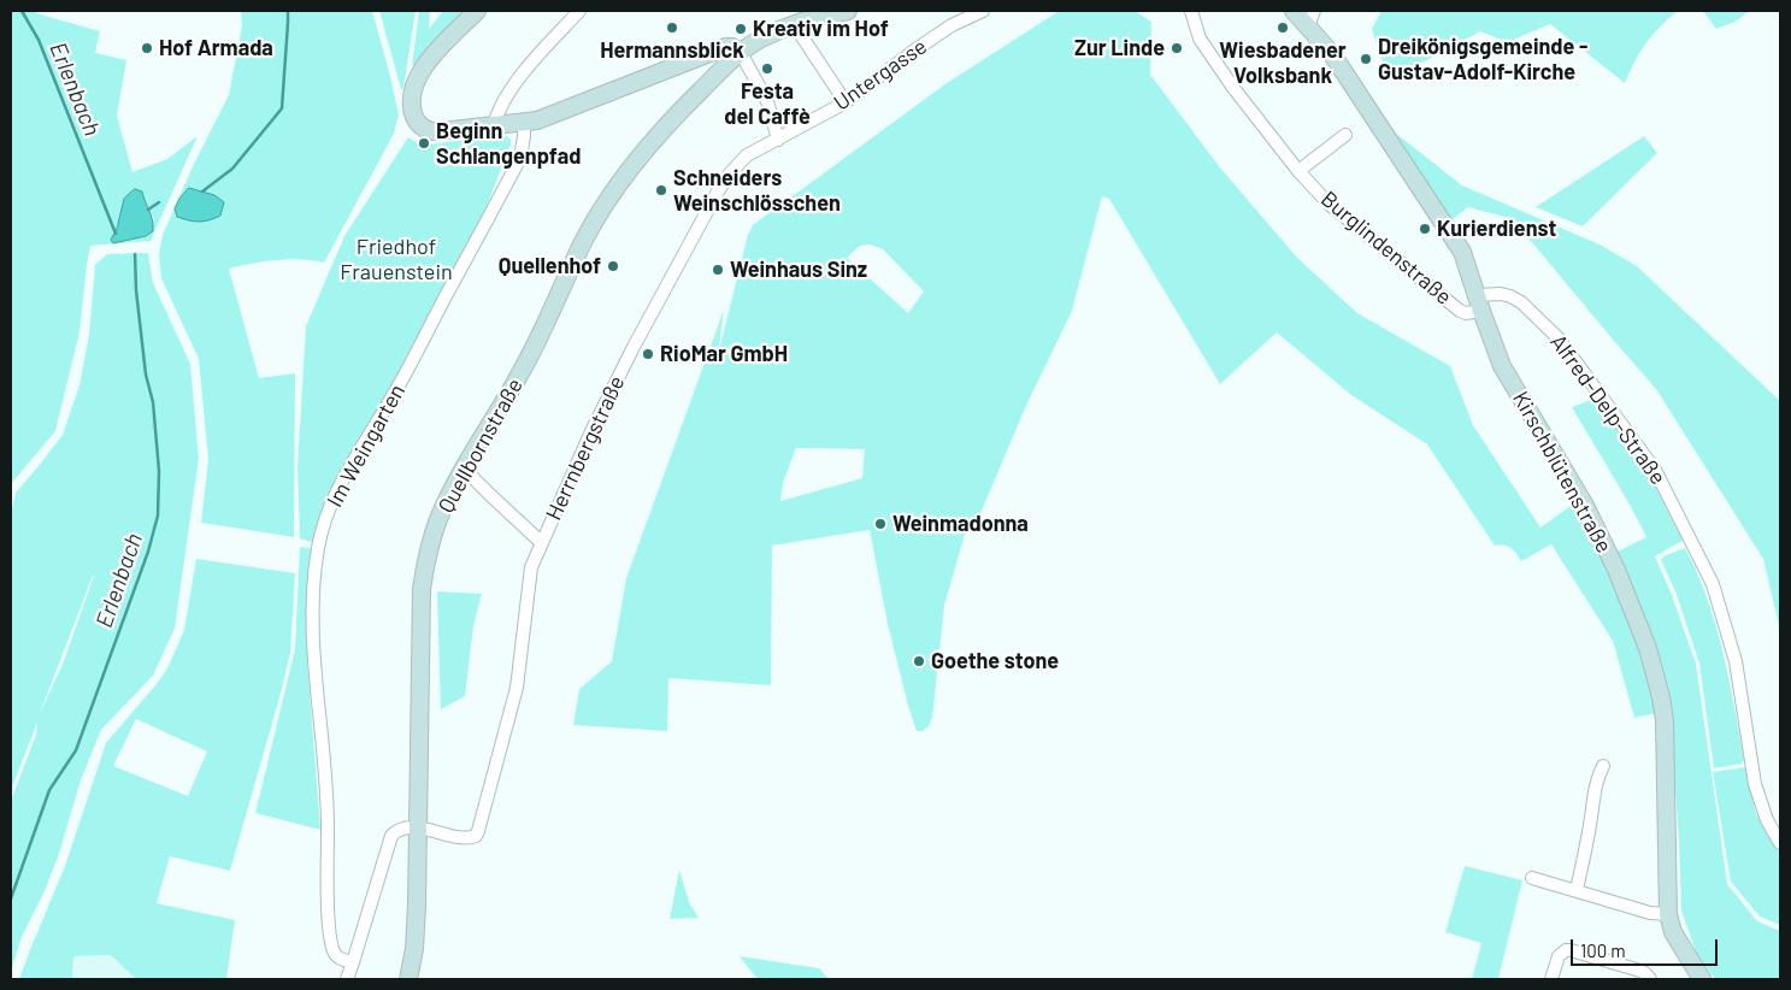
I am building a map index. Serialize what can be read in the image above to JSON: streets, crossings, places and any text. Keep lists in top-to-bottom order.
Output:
{
  "streets": {
    "main road": ["Quellbornstraße", "Kirschblütenstraße"],
    "street": [
      "Untergasse",
      "Burglindenstraße",
      "Alfred-Delp-Straße",
      "Im Weingarten",
      "Herrnbergstraße"
    ]
  },
  "crossings": [
    ["Untergasse", "Herrnbergstraße"],
    ["Burglindenstraße", "Alfred-Delp-Straße"],
    ["Burglindenstraße", "Kirschblütenstraße"],
    ["Alfred-Delp-Straße", "Kirschblütenstraße"],
    ["Quellbornstraße", "Herrnbergstraße"]
  ],
  "water": ["Erlenbach"],
  "parks": ["Friedhof Frauenstein"],
  "places": [
    "Hermannsblick",
    "Wiesbadener Volksbank",
    "Kreativ im Hof",
    "Hof Armada",
    "Zur Linde",
    "Dreikönigsgemeinde - Gustav-Adolf-Kirche",
    "Festa del Caffè",
    "Beginn Schlangenpfad",
    "Schneiders Weinschlösschen",
    "Kurierdienst",
    "Quellenhof",
    "Weinhaus Sinz",
    "RioMar GmbH",
    "Weinmadonna",
    "Goethe stone"
  ],
  "scale_bar": "100 m"
}
